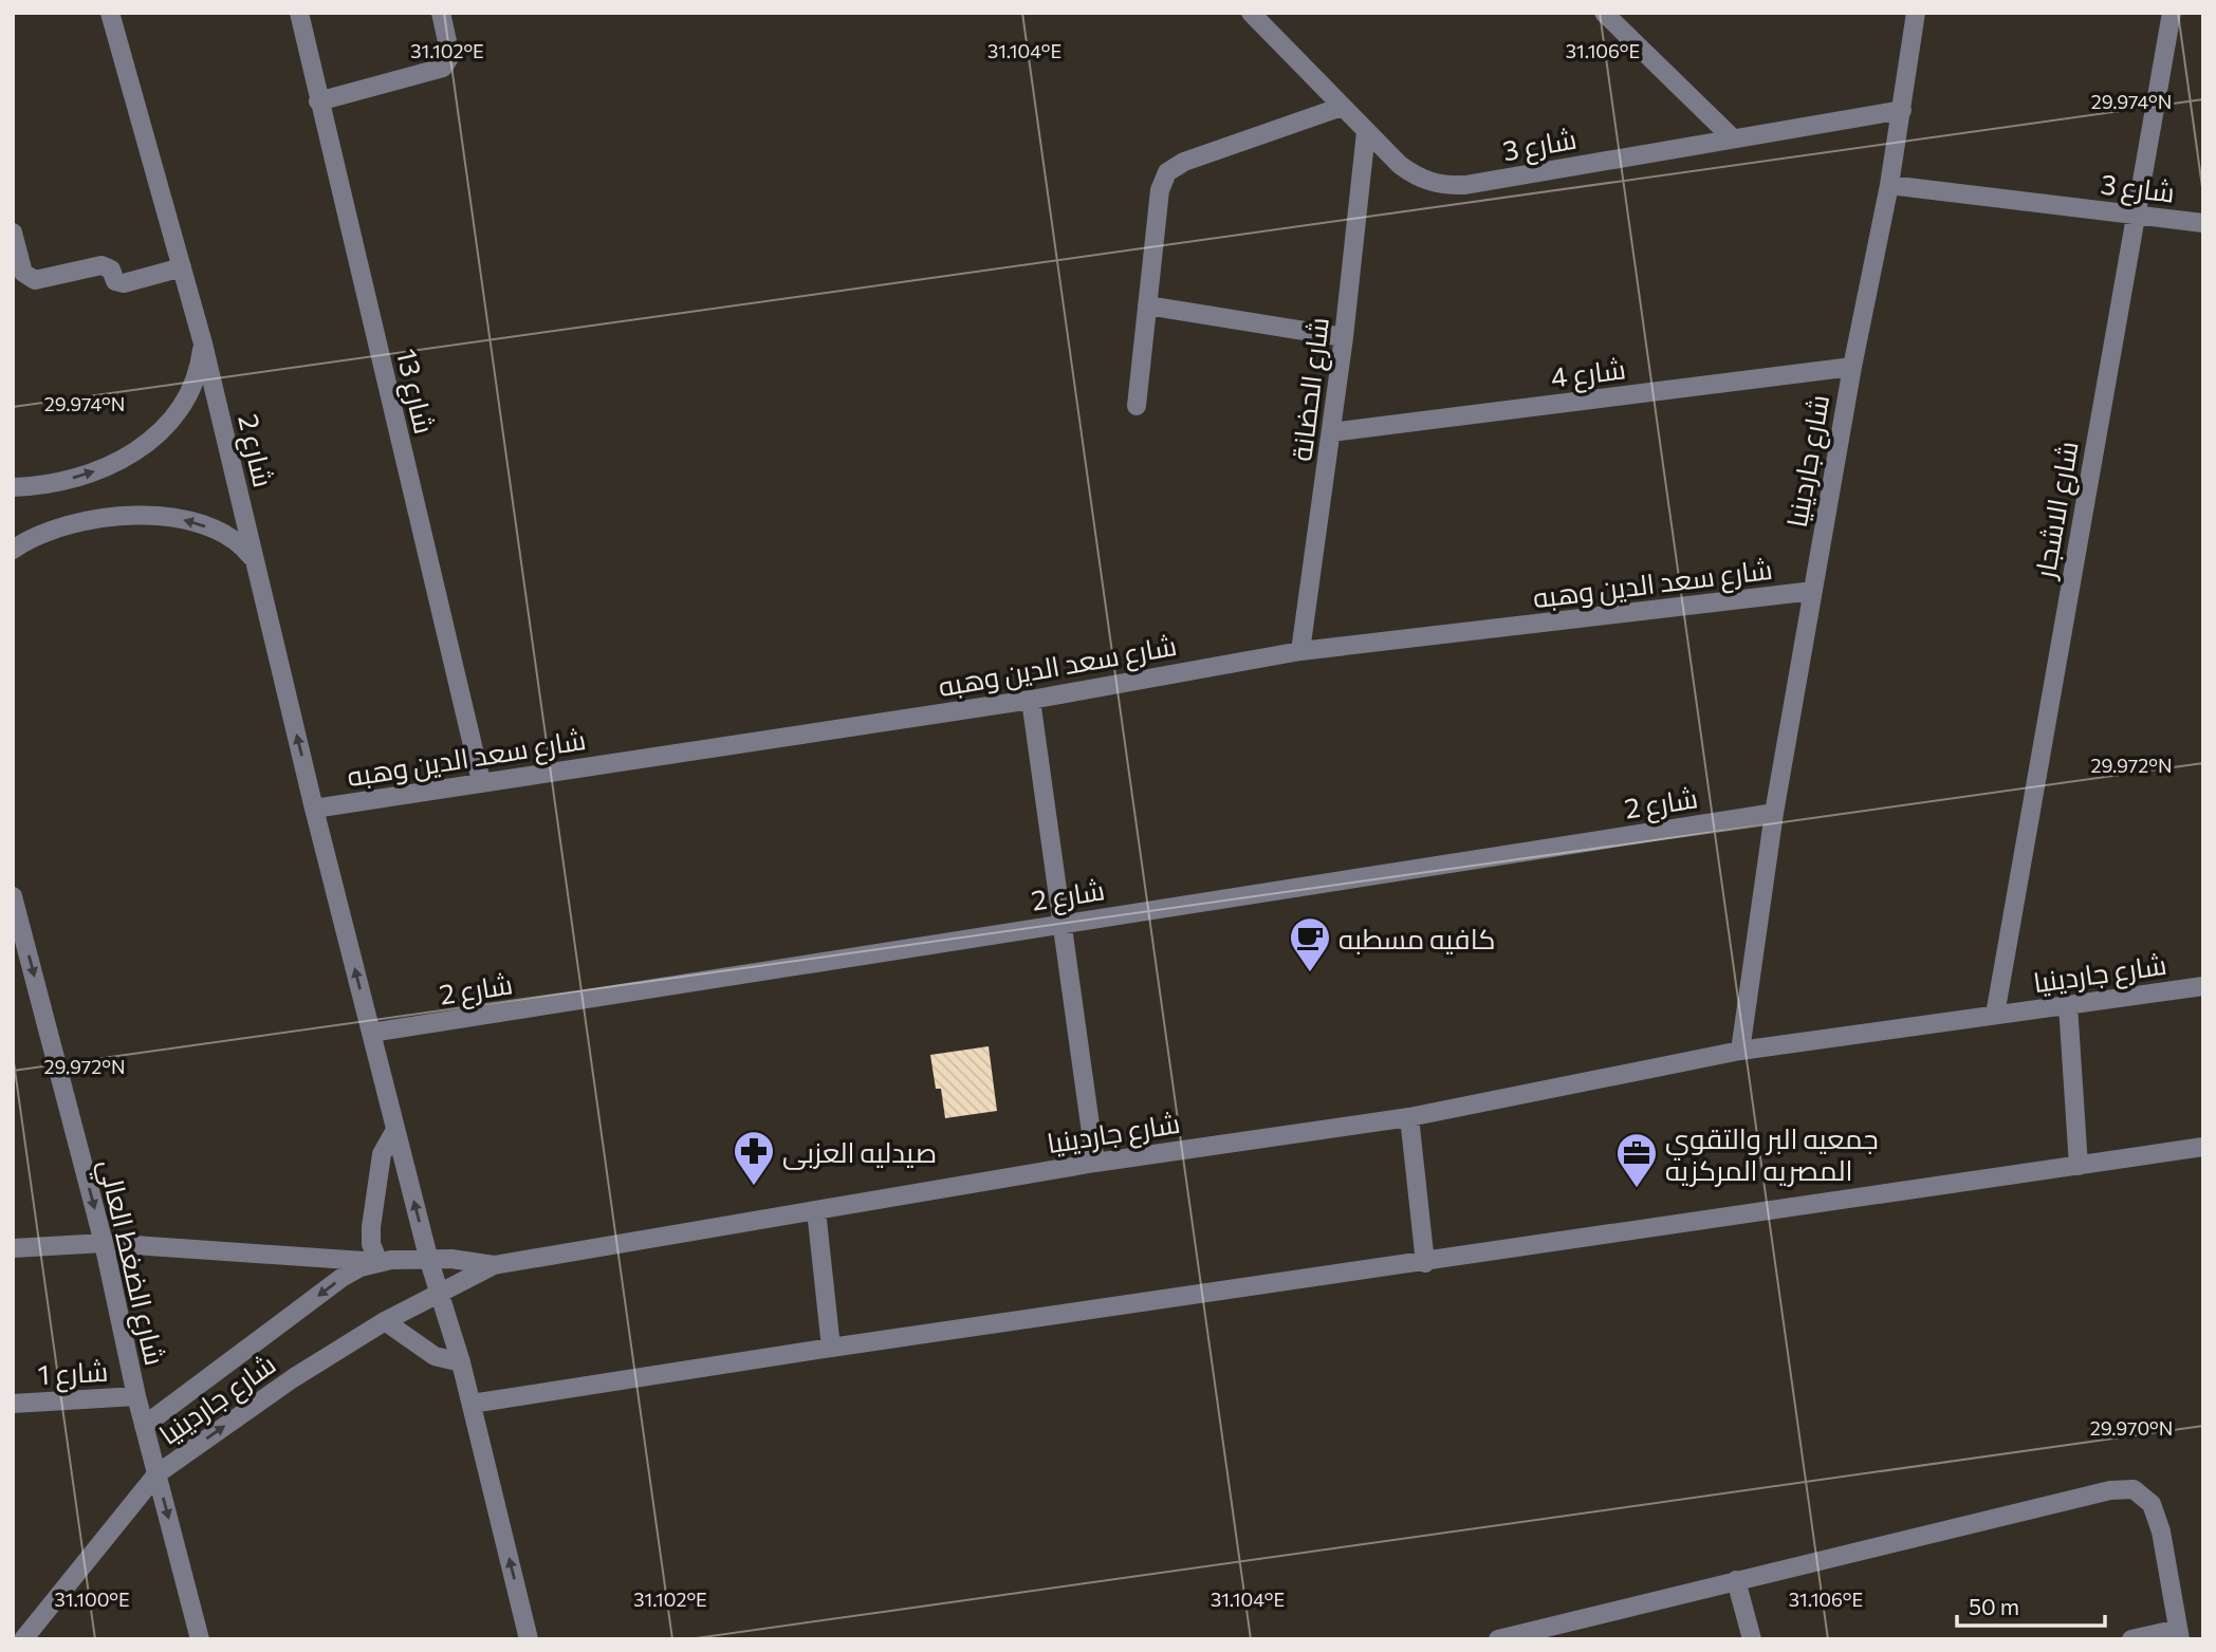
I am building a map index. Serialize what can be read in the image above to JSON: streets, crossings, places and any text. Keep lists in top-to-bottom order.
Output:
{
  "streets": {
    "street": [
      "شارع 3",
      "شارع 4",
      "شارع الحضانة",
      "شارع 13",
      "شارع 2",
      "شارع جاردينيا",
      "شارع الاشجار",
      "شارع سعد الدين وهبه",
      "شارع الضغط العالي",
      "شارع 1"
    ]
  },
  "crossings": [
    ["شارع 3", "شارع الحضانة"],
    ["شارع 3", "شارع جاردينيا"],
    ["شارع 3", "شارع الاشجار"],
    ["شارع 4", "شارع الحضانة"],
    ["شارع 4", "شارع جاردينيا"],
    ["شارع الحضانة", "شارع سعد الدين وهبه"],
    ["شارع 13", "شارع سعد الدين وهبه"],
    ["شارع 2", "شارع جاردينيا"],
    ["شارع 2", "شارع سعد الدين وهبه"],
    ["شارع جاردينيا", "شارع الاشجار"],
    ["شارع جاردينيا", "شارع سعد الدين وهبه"],
    ["شارع جاردينيا", "شارع الضغط العالي"],
    ["شارع الضغط العالي", "شارع 1"]
  ],
  "one_way": ["شارع الضغط العالي"],
  "places": {
    "cafe": ["كافيه مسطبه"],
    "pharmacy": ["صيدليه العزبى"],
    "office": ["جمعيه البر والتقوي المصريه المركزيه"]
  },
  "scale_bar": "50 m",
  "coordinates": [
    "31.102°E",
    "31.104°E",
    "31.106°E",
    "29.974°N",
    "29.972°N",
    "29.970°N",
    "31.100°E"
  ]
}
